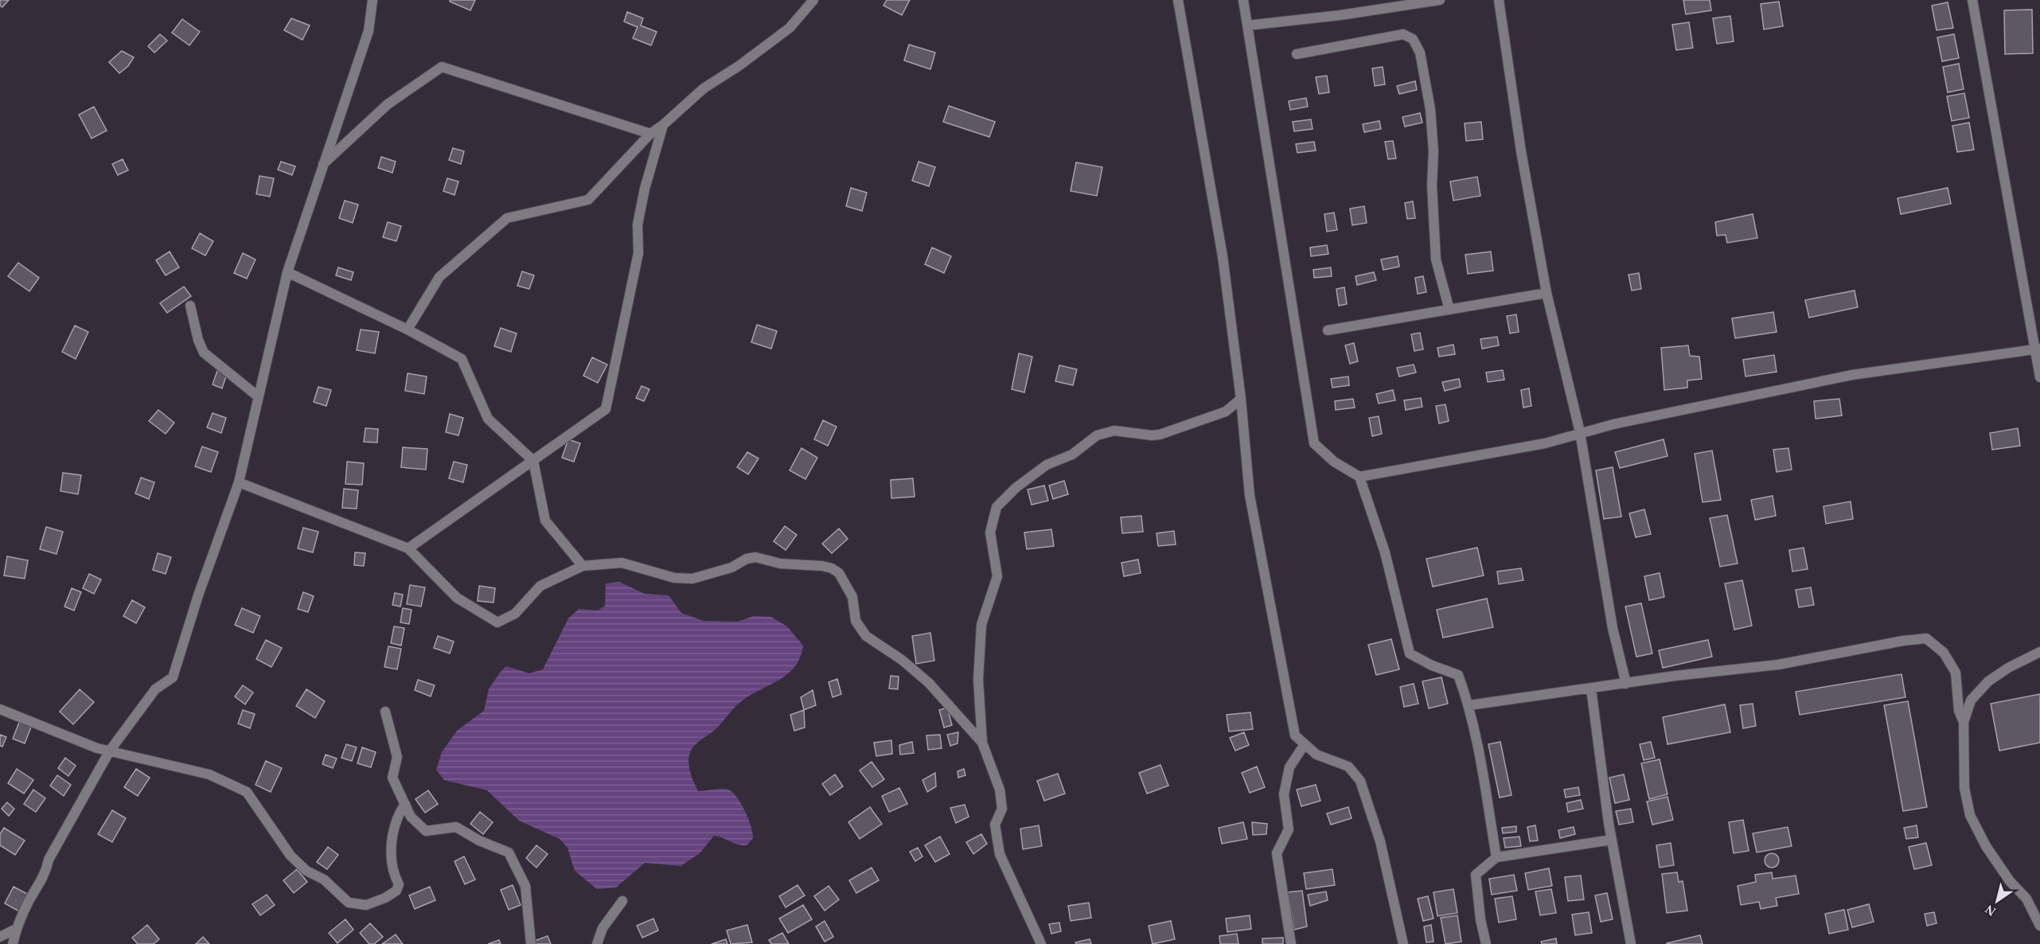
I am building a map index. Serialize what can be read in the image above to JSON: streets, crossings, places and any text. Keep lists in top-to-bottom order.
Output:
{
  "north": "bottom left"
}
